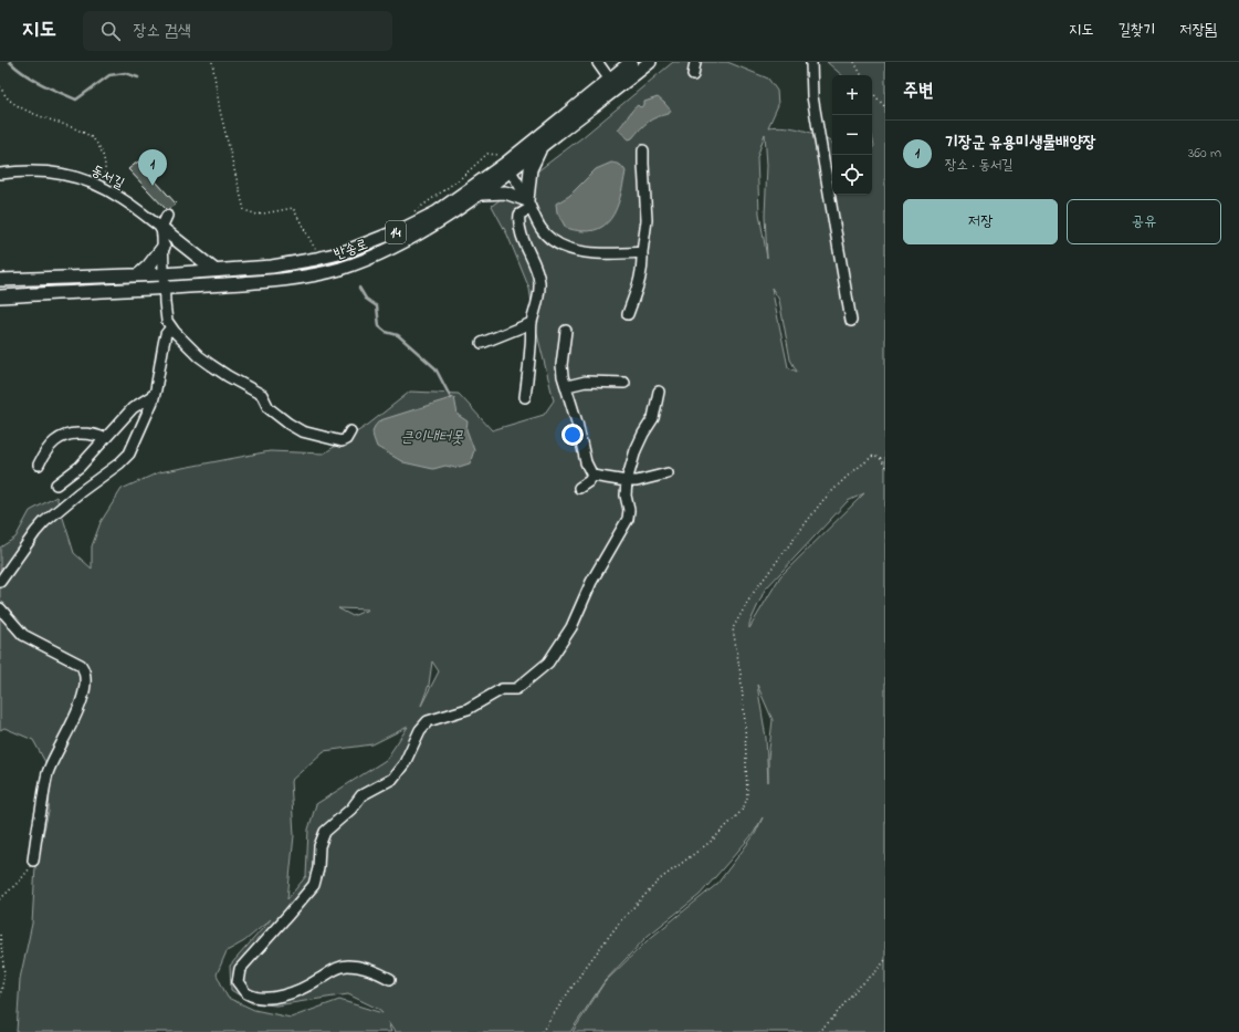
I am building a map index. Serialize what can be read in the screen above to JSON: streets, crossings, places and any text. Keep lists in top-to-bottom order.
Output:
{
  "streets": {
    "main road": ["14", "반송로"],
    "street": ["동서길"]
  },
  "water": ["큰이내터못"],
  "page": {
    "header": "지도",
    "search": "장소 검색",
    "nav": ["지도", "길찾기", "저장됨"],
    "heading": "주변",
    "map_buttons": ["+", "−"],
    "list": [
      {
        "mark": "1",
        "name": "기장군 유용미생물배양장",
        "note": "장소 · 동서길",
        "value": "360 m"
      }
    ],
    "pins": "1",
    "buttons": ["저장", "공유"]
  }
}
